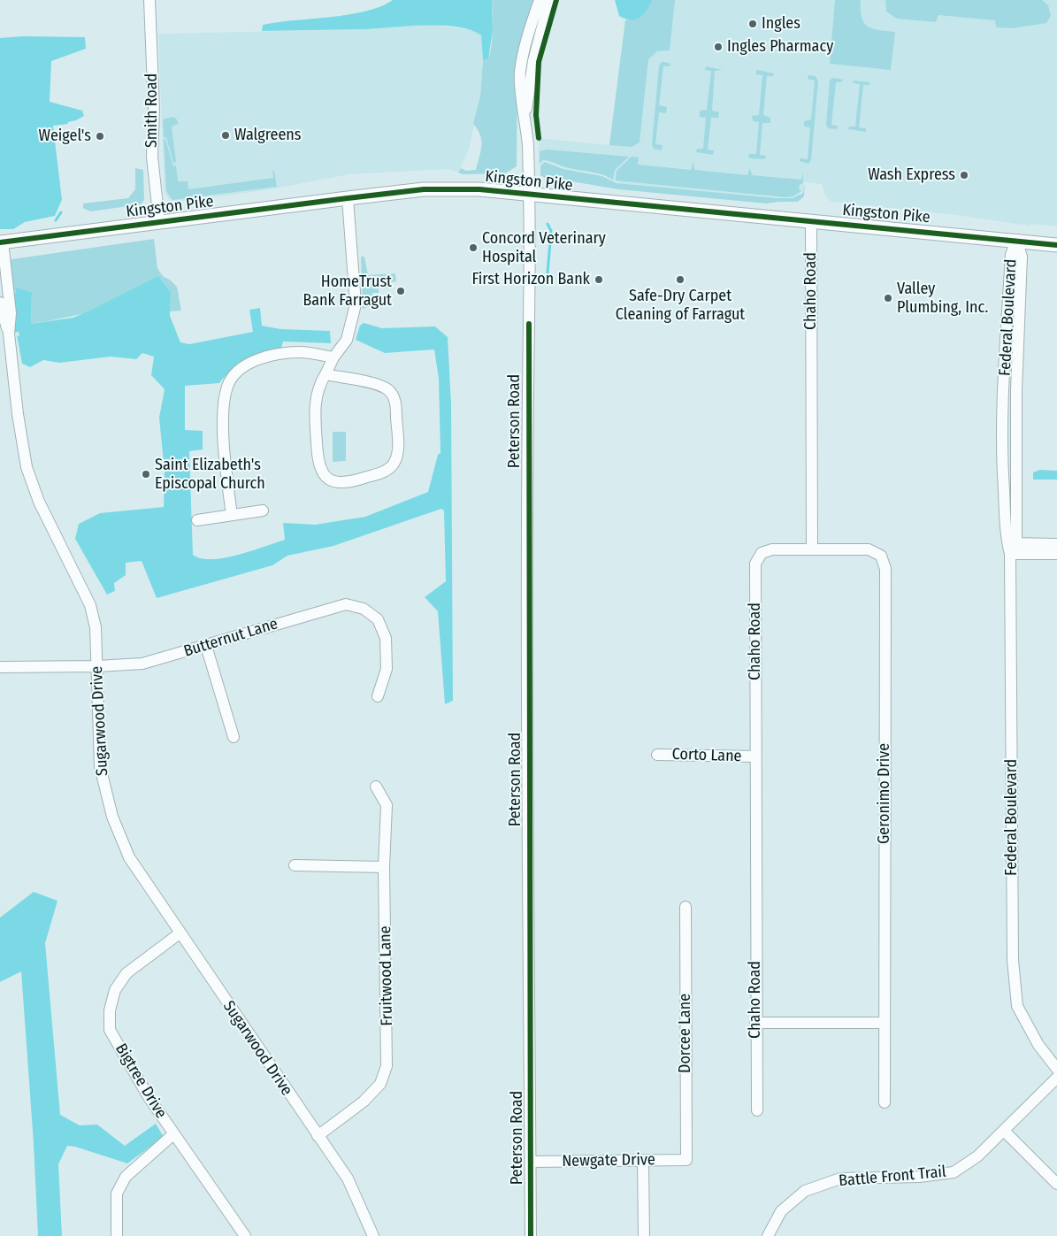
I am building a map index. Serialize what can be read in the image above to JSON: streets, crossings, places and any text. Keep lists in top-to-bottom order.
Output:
{
  "streets": {
    "main road": ["Kingston Pike"],
    "street": [
      "Smith Road",
      "Chaho Road",
      "Federal Boulevard",
      "Peterson Road",
      "Butternut Lane",
      "Sugarwood Drive",
      "Corto Lane",
      "Geronimo Drive",
      "Fruitwood Lane",
      "Dorcee Lane",
      "Bigtree Drive",
      "Newgate Drive",
      "Battle Front Trail"
    ]
  },
  "crossings": [
    ["Smith Road", "Kingston Pike"],
    ["Kingston Pike", "Chaho Road"],
    ["Kingston Pike", "Federal Boulevard"],
    ["Kingston Pike", "Peterson Road"],
    ["Kingston Pike", "Sugarwood Drive"],
    ["Chaho Road", "Corto Lane"],
    ["Chaho Road", "Geronimo Drive"],
    ["Peterson Road", "Newgate Drive"],
    ["Butternut Lane", "Sugarwood Drive"],
    ["Sugarwood Drive", "Fruitwood Lane"],
    ["Sugarwood Drive", "Bigtree Drive"],
    ["Dorcee Lane", "Newgate Drive"]
  ],
  "places": [
    "Ingles",
    "Ingles Pharmacy",
    "Walgreens",
    "Weigel's",
    "Wash Express",
    "Concord Veterinary Hospital",
    "First Horizon Bank",
    "Safe-Dry Carpet Cleaning of Farragut",
    "HomeTrust Bank Farragut",
    "Valley Plumbing, Inc.",
    "Saint Elizabeth's Episcopal Church"
  ]
}
